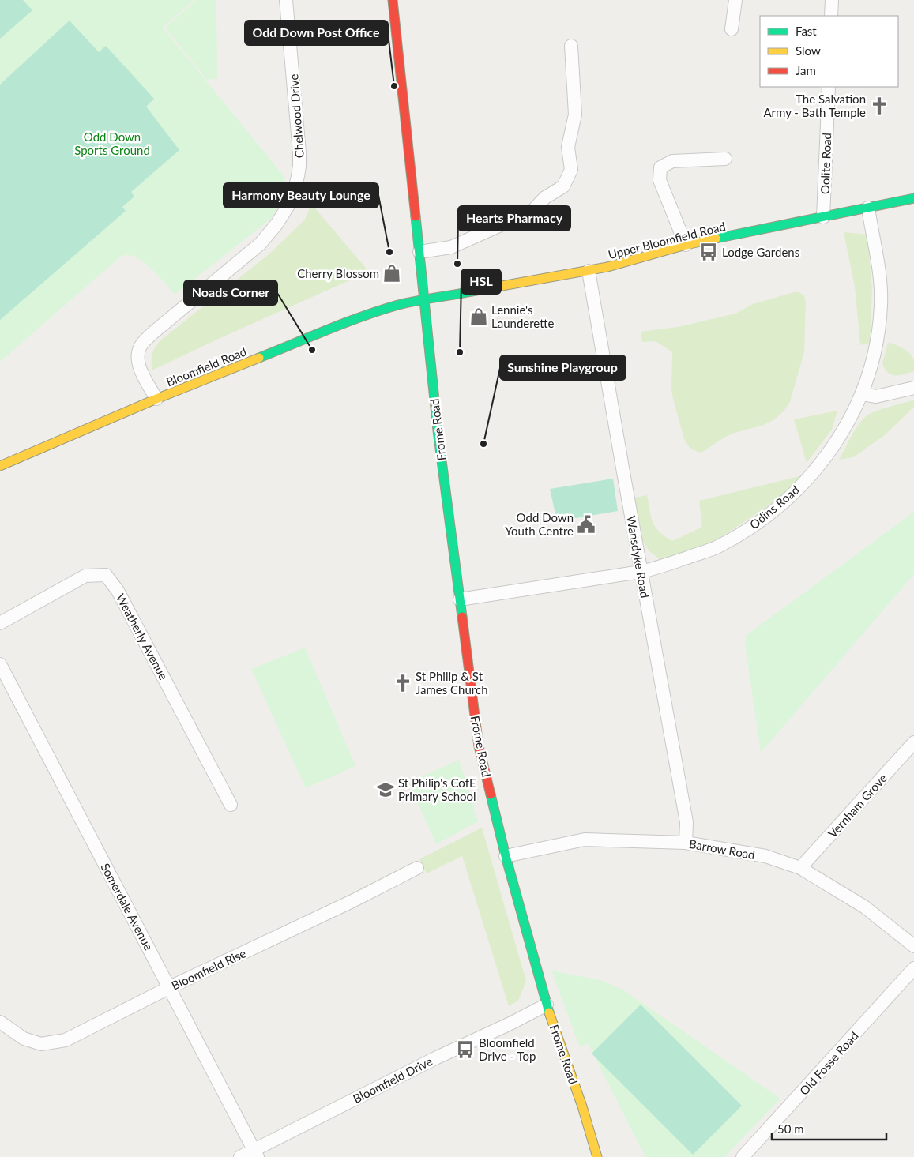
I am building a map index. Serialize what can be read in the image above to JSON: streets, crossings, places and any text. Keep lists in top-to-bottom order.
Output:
{
  "streets": {
    "street": [
      "Chelwood Drive",
      "Oolite Road",
      "Upper Bloomfield Road",
      "Bloomfield Road",
      "Frome Road",
      "Odins Road",
      "Wansdyke Road",
      "Weatherly Avenue",
      "Vernham Grove",
      "Barrow Road",
      "Somerdale Avenue",
      "Bloomfield Rise",
      "Old Fosse Road",
      "Bloomfield Drive"
    ]
  },
  "crossings": [
    ["Chelwood Drive", "Bloomfield Road"],
    ["Oolite Road", "Upper Bloomfield Road"],
    ["Upper Bloomfield Road", "Bloomfield Road"],
    ["Upper Bloomfield Road", "Frome Road"],
    ["Upper Bloomfield Road", "Odins Road"],
    ["Upper Bloomfield Road", "Wansdyke Road"],
    ["Bloomfield Road", "Frome Road"],
    ["Frome Road", "Odins Road"],
    ["Frome Road", "Barrow Road"],
    ["Frome Road", "Bloomfield Drive"],
    ["Odins Road", "Wansdyke Road"],
    ["Wansdyke Road", "Barrow Road"],
    ["Vernham Grove", "Barrow Road"],
    ["Somerdale Avenue", "Bloomfield Rise"],
    ["Somerdale Avenue", "Bloomfield Drive"]
  ],
  "parks": ["Odd Down Sports Ground"],
  "places": {
    "other": [
      "Odd Down Post Office",
      "Harmony Beauty Lounge",
      "Hearts Pharmacy",
      "Noads Corner",
      "HSL",
      "Sunshine Playgroup"
    ],
    "church": ["The Salvation Army - Bath Temple", "St Philip & St James Church"],
    "bus stop": ["Lodge Gardens", "Bloomfield Drive - Top"],
    "shop": ["Cherry Blossom", "Lennie's Launderette"],
    "public building": ["Odd Down Youth Centre"],
    "school or university": ["St Philip's CofE Primary School"]
  },
  "legend": ["Fast", "Slow", "Jam"],
  "scale_bar": "50 m"
}
